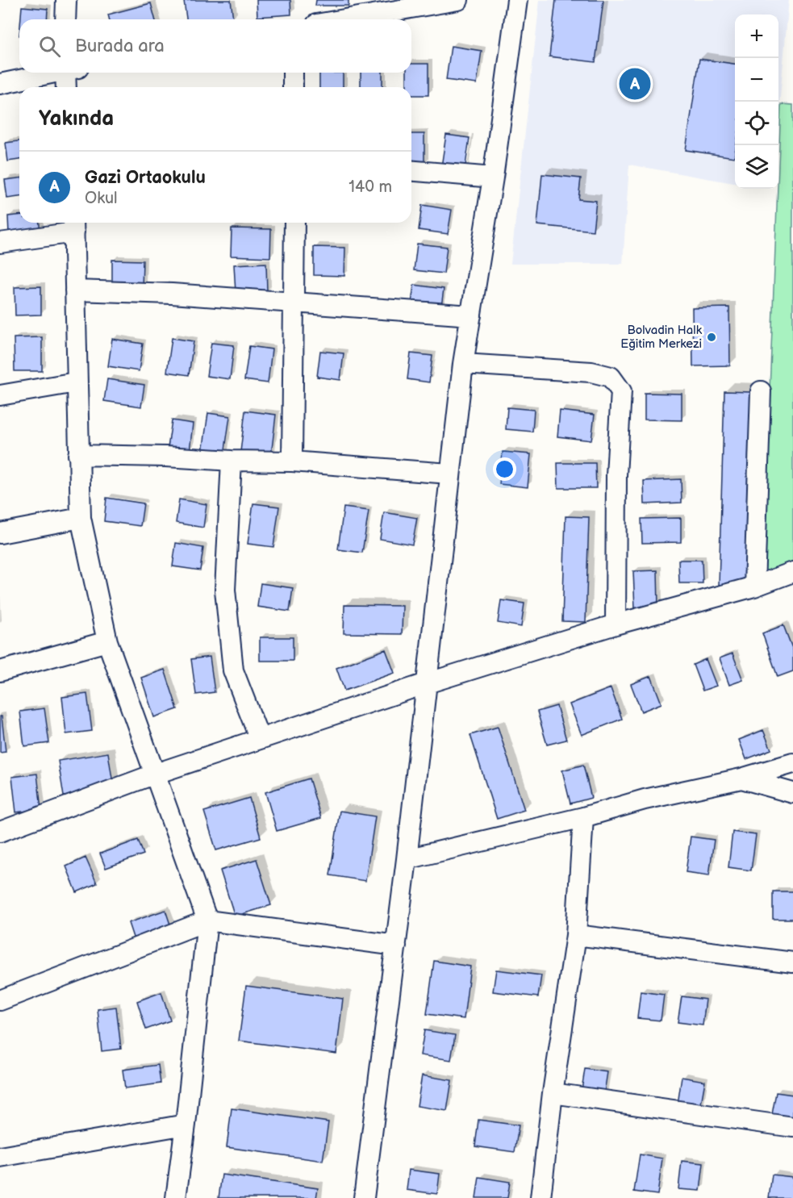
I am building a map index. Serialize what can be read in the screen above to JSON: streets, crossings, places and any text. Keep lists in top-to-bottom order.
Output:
{
  "places": ["Bolvadin Halk Eğitim Merkezi"],
  "page": {
    "map_buttons": ["+", "−"],
    "search": "Burada ara",
    "pins": "A",
    "heading": "Yakında",
    "list": [
      {
        "mark": "A",
        "name": "Gazi Ortaokulu",
        "note": "Okul",
        "value": "140 m"
      }
    ]
  }
}
